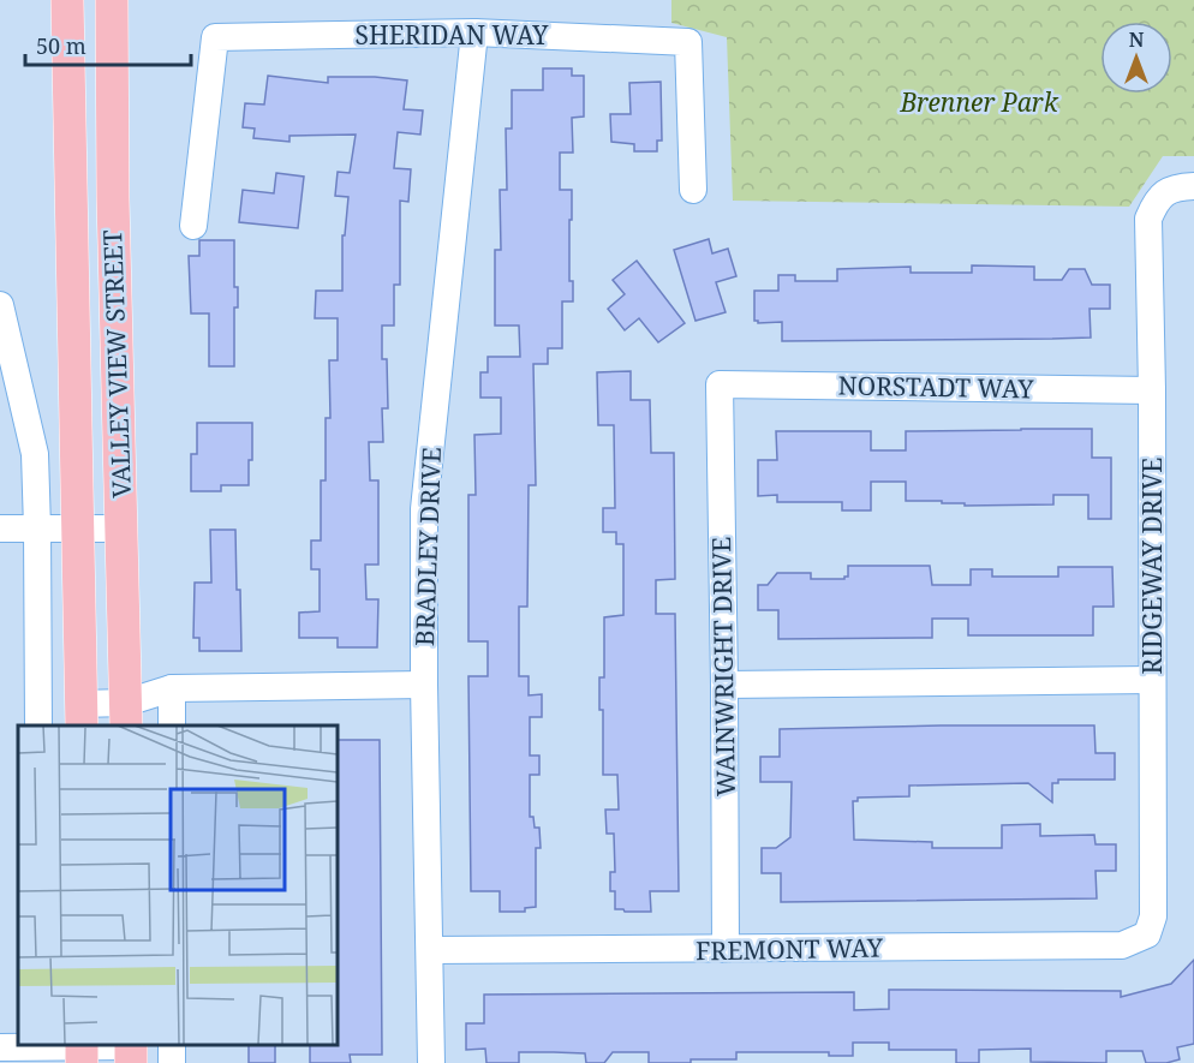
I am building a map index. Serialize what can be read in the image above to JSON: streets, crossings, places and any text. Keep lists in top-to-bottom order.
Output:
{
  "streets": {
    "main road": ["VALLEY VIEW STREET"],
    "street": [
      "SHERIDAN WAY",
      "NORSTADT WAY",
      "BRADLEY DRIVE",
      "RIDGEWAY DRIVE",
      "WAINWRIGHT DRIVE",
      "FREMONT WAY"
    ]
  },
  "crossings": [
    ["SHERIDAN WAY", "BRADLEY DRIVE"],
    ["NORSTADT WAY", "RIDGEWAY DRIVE"],
    ["NORSTADT WAY", "WAINWRIGHT DRIVE"],
    ["BRADLEY DRIVE", "FREMONT WAY"],
    ["RIDGEWAY DRIVE", "FREMONT WAY"],
    ["WAINWRIGHT DRIVE", "FREMONT WAY"]
  ],
  "parks": ["Brenner Park"],
  "scale_bar": "50 m",
  "north": "top"
}
